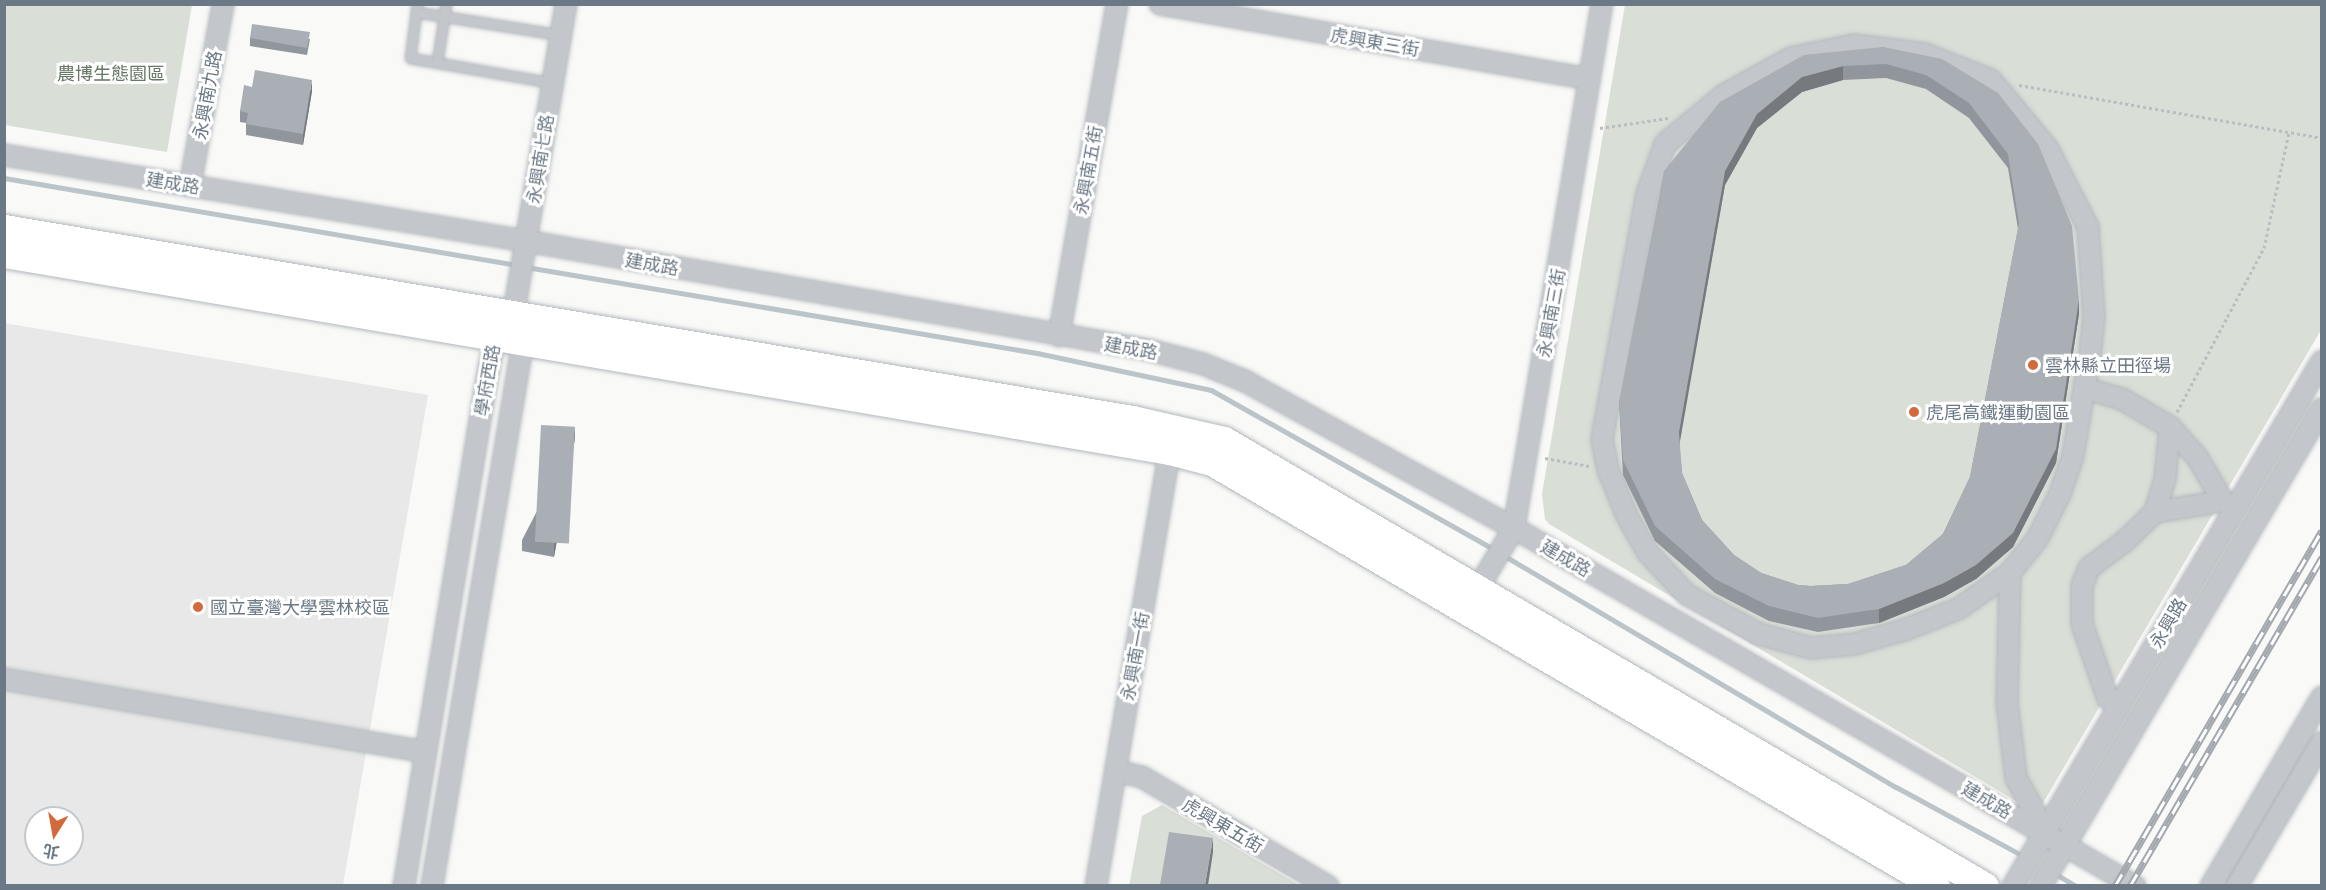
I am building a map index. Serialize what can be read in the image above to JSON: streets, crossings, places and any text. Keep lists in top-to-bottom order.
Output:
{
  "streets": {
    "street": [
      "虎興東三街",
      "永興南九路",
      "永興南七路",
      "永興南五街",
      "建成路",
      "永興南三街",
      "學府西路",
      "永興路",
      "永興南一街",
      "虎興東五街"
    ]
  },
  "crossings": [
    ["虎興東三街", "永興南三街"],
    ["永興南九路", "建成路"],
    ["永興南七路", "建成路"],
    ["永興南七路", "學府西路"],
    ["永興南五街", "建成路"],
    ["建成路", "永興南三街"],
    ["建成路", "永興路"],
    ["永興南一街", "虎興東五街"]
  ],
  "parks": ["農博生態園區"],
  "places": ["雲林縣立田徑場", "虎尾高鐵運動園區", "國立臺灣大學雲林校區"],
  "north": "bottom"
}
